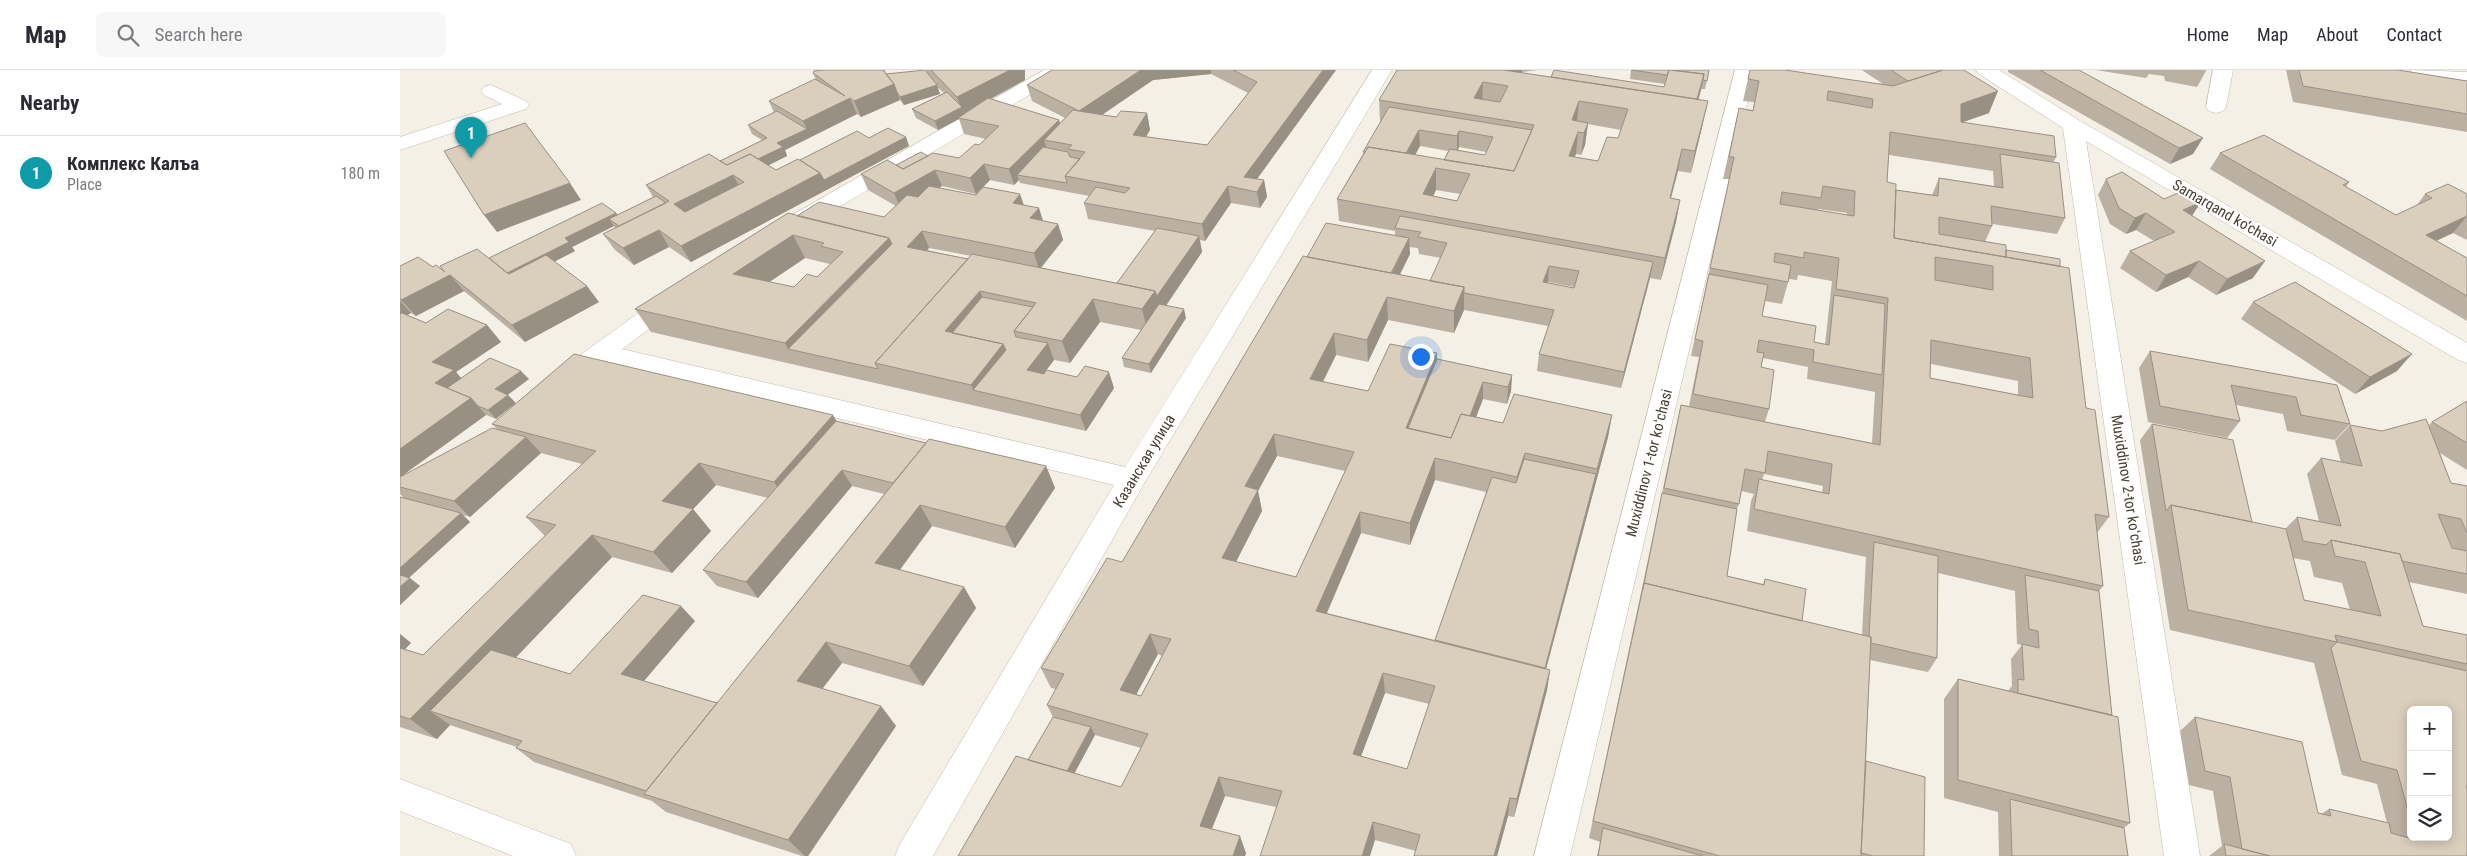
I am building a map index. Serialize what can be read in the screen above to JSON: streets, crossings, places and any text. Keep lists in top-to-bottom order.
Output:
{
  "streets": {
    "street": [
      "Samarqand ko‘chasi",
      "Казанская улица",
      "Muxiddinov 1-tor koʻchasi",
      "Muxiddinov 2-tor koʻchasi"
    ]
  },
  "crossings": [
    ["Samarqand ko‘chasi", "Muxiddinov 2-tor koʻchasi"]
  ],
  "page": {
    "header": "Map",
    "search": "Search here",
    "nav": [
      "Home",
      "Map",
      "About",
      "Contact"
    ],
    "heading": "Nearby",
    "pins": "1",
    "list": [
      {
        "mark": "1",
        "name": "Комплекс Калъа",
        "note": "Place",
        "value": "180 m"
      }
    ],
    "map_buttons": ["+", "−"]
  }
}
